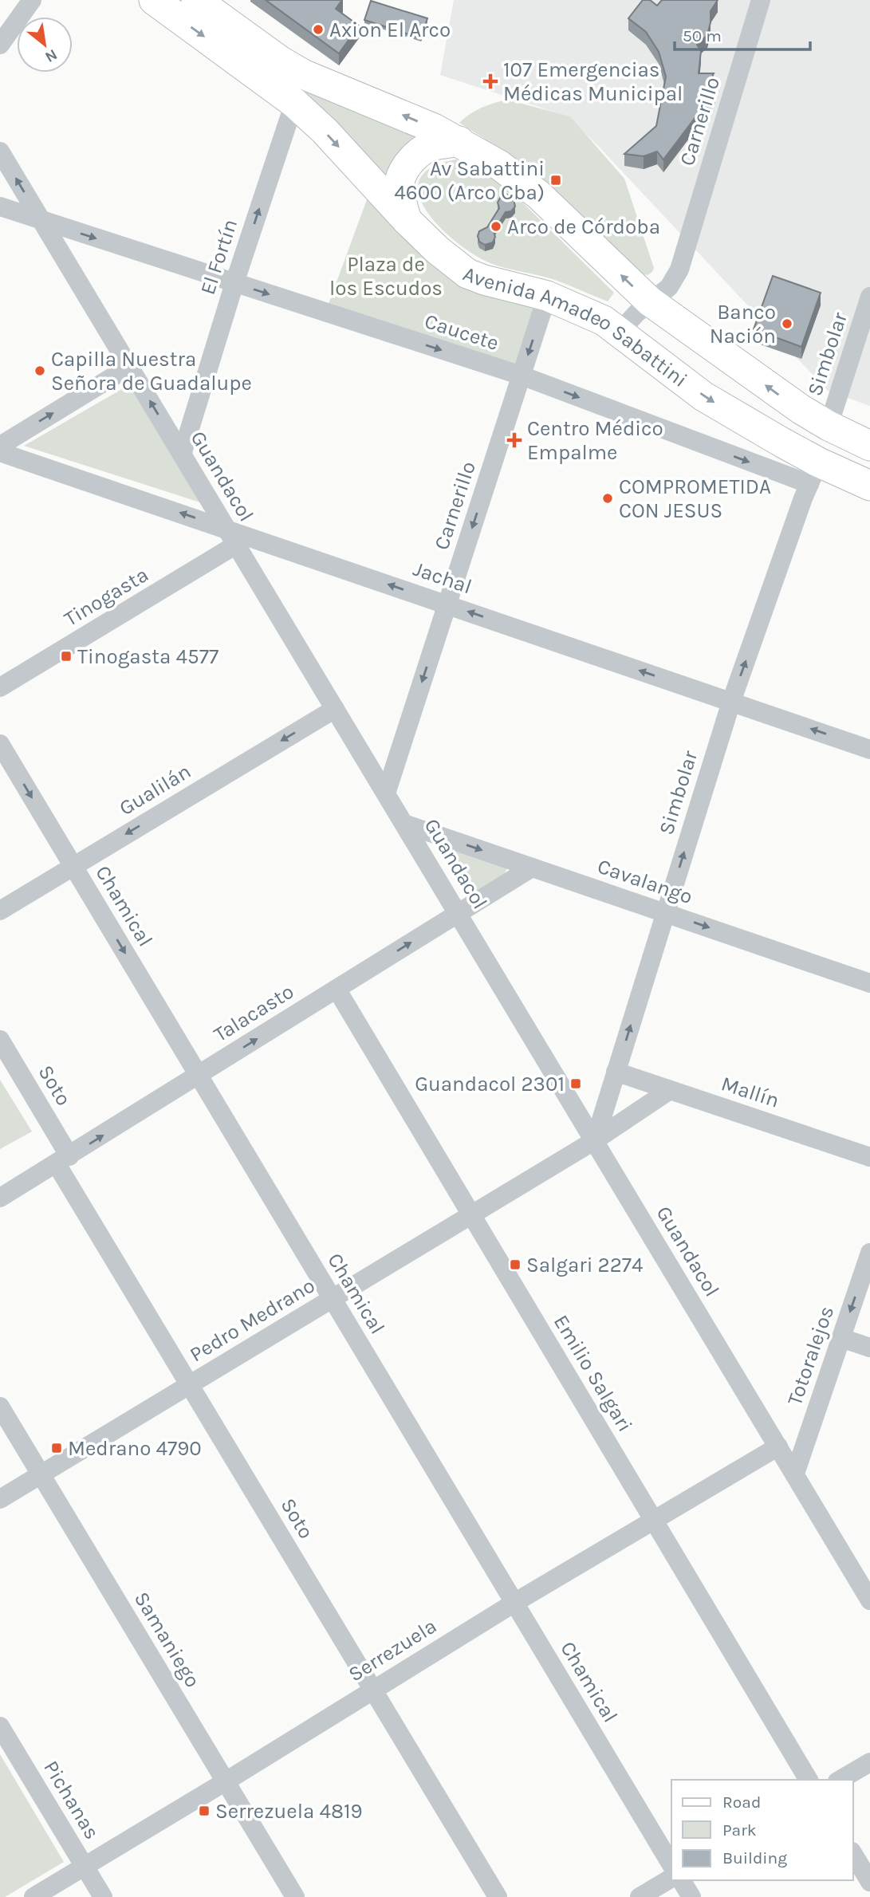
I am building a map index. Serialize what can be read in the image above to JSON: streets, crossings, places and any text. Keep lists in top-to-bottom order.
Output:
{
  "streets": {
    "main road": ["Avenida Amadeo Sabattini"],
    "street": [
      "Carnerillo",
      "El Fortín",
      "Caucete",
      "Simbolar",
      "Guandacol",
      "Jachal",
      "Tinogasta",
      "Gualilán",
      "Cavalango",
      "Chamical",
      "Talacasto",
      "Soto",
      "Mallín",
      "Pedro Medrano",
      "Totoralejos",
      "Emilio Salgari",
      "Samaniego",
      "Serrezuela",
      "Pichanas"
    ]
  },
  "crossings": [
    ["Carnerillo", "Avenida Amadeo Sabattini"],
    ["Carnerillo", "Caucete"],
    ["Carnerillo", "Guandacol"],
    ["Carnerillo", "Jachal"],
    ["El Fortín", "Avenida Amadeo Sabattini"],
    ["El Fortín", "Caucete"],
    ["El Fortín", "Guandacol"],
    ["Avenida Amadeo Sabattini", "Caucete"],
    ["Avenida Amadeo Sabattini", "Simbolar"],
    ["Caucete", "Simbolar"],
    ["Caucete", "Guandacol"],
    ["Simbolar", "Guandacol"],
    ["Simbolar", "Jachal"],
    ["Simbolar", "Cavalango"],
    ["Simbolar", "Mallín"],
    ["Simbolar", "Pedro Medrano"],
    ["Guandacol", "Jachal"],
    ["Guandacol", "Tinogasta"],
    ["Guandacol", "Gualilán"],
    ["Guandacol", "Cavalango"],
    ["Guandacol", "Talacasto"],
    ["Guandacol", "Pedro Medrano"],
    ["Guandacol", "Totoralejos"],
    ["Guandacol", "Serrezuela"],
    ["Jachal", "Tinogasta"],
    ["Gualilán", "Chamical"],
    ["Cavalango", "Talacasto"],
    ["Chamical", "Talacasto"],
    ["Chamical", "Pedro Medrano"],
    ["Chamical", "Serrezuela"],
    ["Talacasto", "Soto"],
    ["Talacasto", "Emilio Salgari"],
    ["Soto", "Pedro Medrano"],
    ["Soto", "Serrezuela"],
    ["Mallín", "Pedro Medrano"],
    ["Pedro Medrano", "Emilio Salgari"],
    ["Pedro Medrano", "Samaniego"],
    ["Emilio Salgari", "Serrezuela"],
    ["Samaniego", "Serrezuela"],
    ["Serrezuela", "Pichanas"]
  ],
  "one_way": [
    "Carnerillo",
    "El Fortín",
    "Caucete",
    "Simbolar",
    "Jachal",
    "Gualilán",
    "Cavalango",
    "Talacasto",
    "Totoralejos"
  ],
  "parks": ["Plaza de los Escudos"],
  "places": {
    "other": [
      "Axion El Arco",
      "Arco de Córdoba",
      "Banco Nación",
      "Capilla Nuestra Señora de Guadalupe",
      "COMPROMETIDA CON JESUS"
    ],
    "health": ["107 Emergencias Médicas Municipal", "Centro Médico Empalme"],
    "transit": [
      "Av Sabattini 4600 (Arco Cba)",
      "Tinogasta 4577",
      "Guandacol 2301",
      "Salgari 2274",
      "Medrano 4790",
      "Serrezuela 4819"
    ]
  },
  "legend": ["Road", "Park", "Building"],
  "scale_bar": "50 m",
  "north": "bottom right"
}
